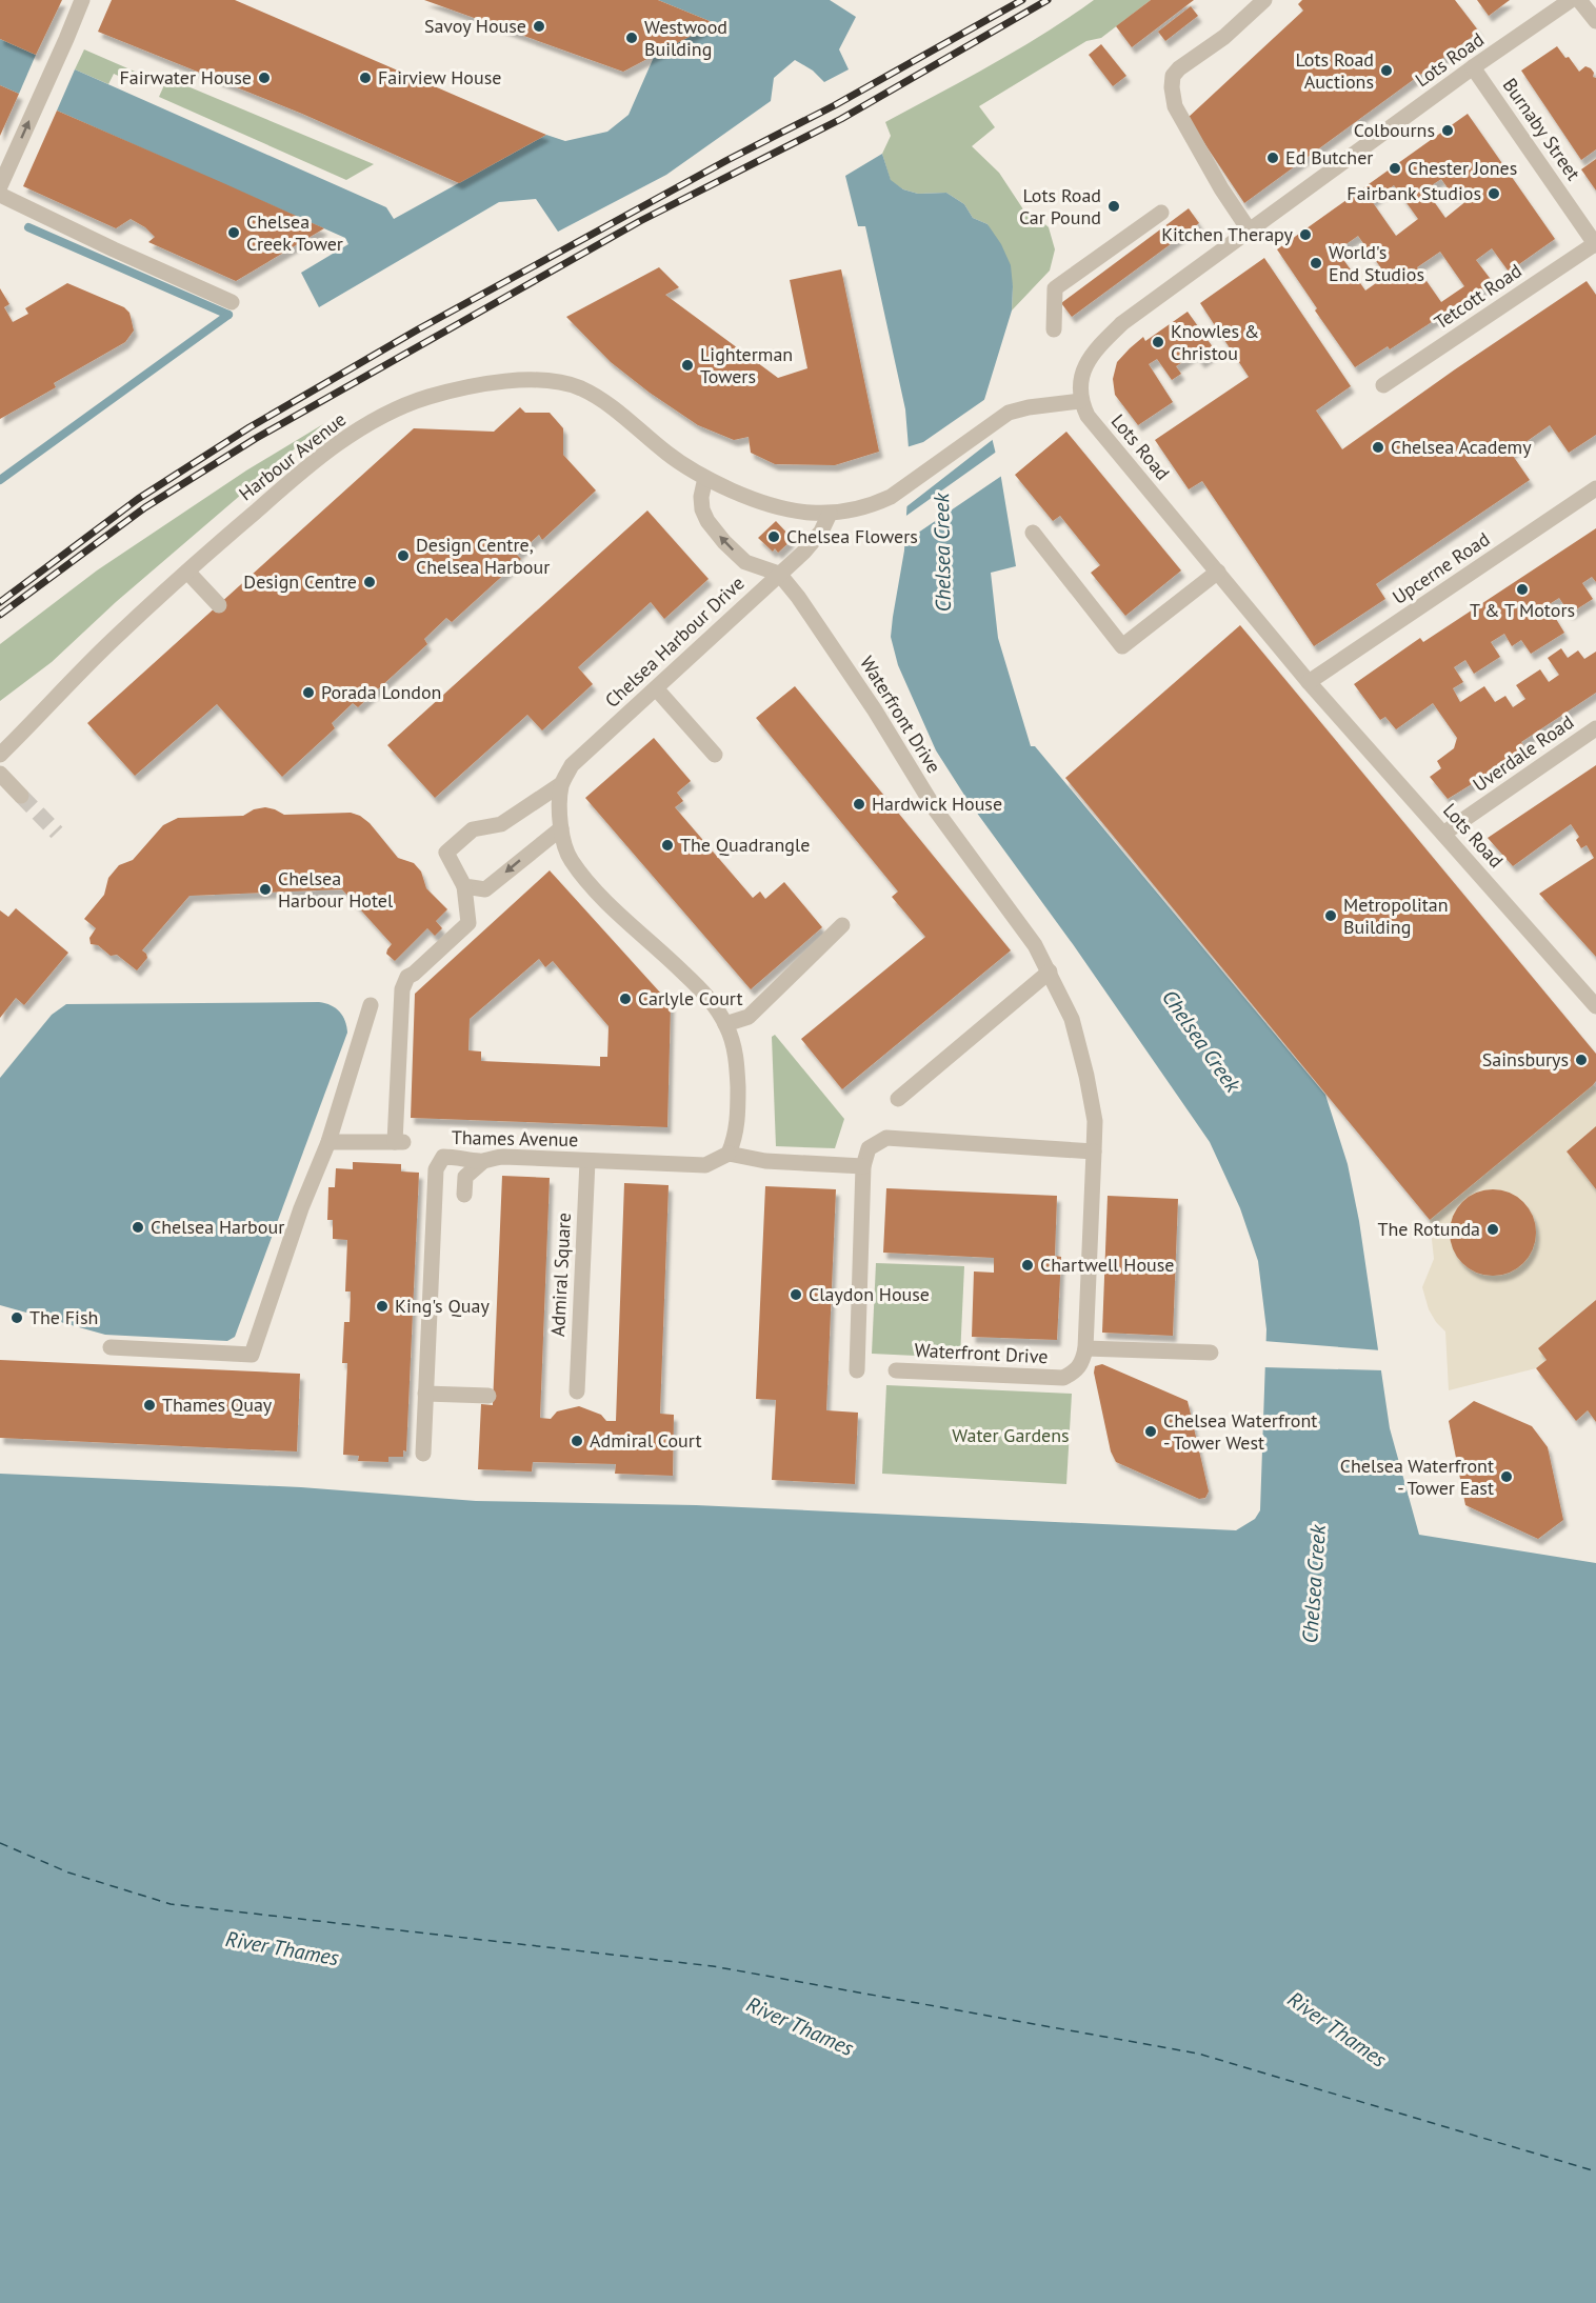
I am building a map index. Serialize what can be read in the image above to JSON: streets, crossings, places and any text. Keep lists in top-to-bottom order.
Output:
{
  "streets": {
    "street": [
      "Lots Road",
      "Burnaby Street",
      "Tetcott Road",
      "Harbour Avenue",
      "Upcerne Road",
      "Chelsea Harbour Drive",
      "Waterfront Drive",
      "Uverdale Road",
      "Thames Avenue",
      "Admiral Square"
    ]
  },
  "crossings": [
    ["Lots Road", "Burnaby Street"],
    ["Lots Road", "Upcerne Road"],
    ["Lots Road", "Uverdale Road"],
    ["Burnaby Street", "Tetcott Road"],
    ["Harbour Avenue", "Chelsea Harbour Drive"],
    ["Chelsea Harbour Drive", "Waterfront Drive"],
    ["Thames Avenue", "Admiral Square"]
  ],
  "water": ["Chelsea Creek", "River Thames"],
  "parks": ["Water Gardens"],
  "places": [
    "Savoy House",
    "Westwood Building",
    "Lots Road Auctions",
    "Fairwater House",
    "Fairview House",
    "Colbourns",
    "Ed Butcher",
    "Chester Jones",
    "Fairbank Studios",
    "Lots Road Car Pound",
    "Chelsea Creek Tower",
    "Kitchen Therapy",
    "World's End Studios",
    "Knowles & Christou",
    "Lighterman Towers",
    "Chelsea Academy",
    "Chelsea Flowers",
    "Design Centre, Chelsea Harbour",
    "Design Centre",
    "T & T Motors",
    "Porada London",
    "Hardwick House",
    "The Quadrangle",
    "Chelsea Harbour Hotel",
    "Metropolitan Building",
    "Carlyle Court",
    "Sainsburys",
    "Chelsea Harbour",
    "The Rotunda",
    "Chartwell House",
    "Claydon House",
    "King's Quay",
    "The Fish",
    "Thames Quay",
    "Chelsea Waterfront - Tower West",
    "Admiral Court",
    "Chelsea Waterfront - Tower East"
  ]
}
